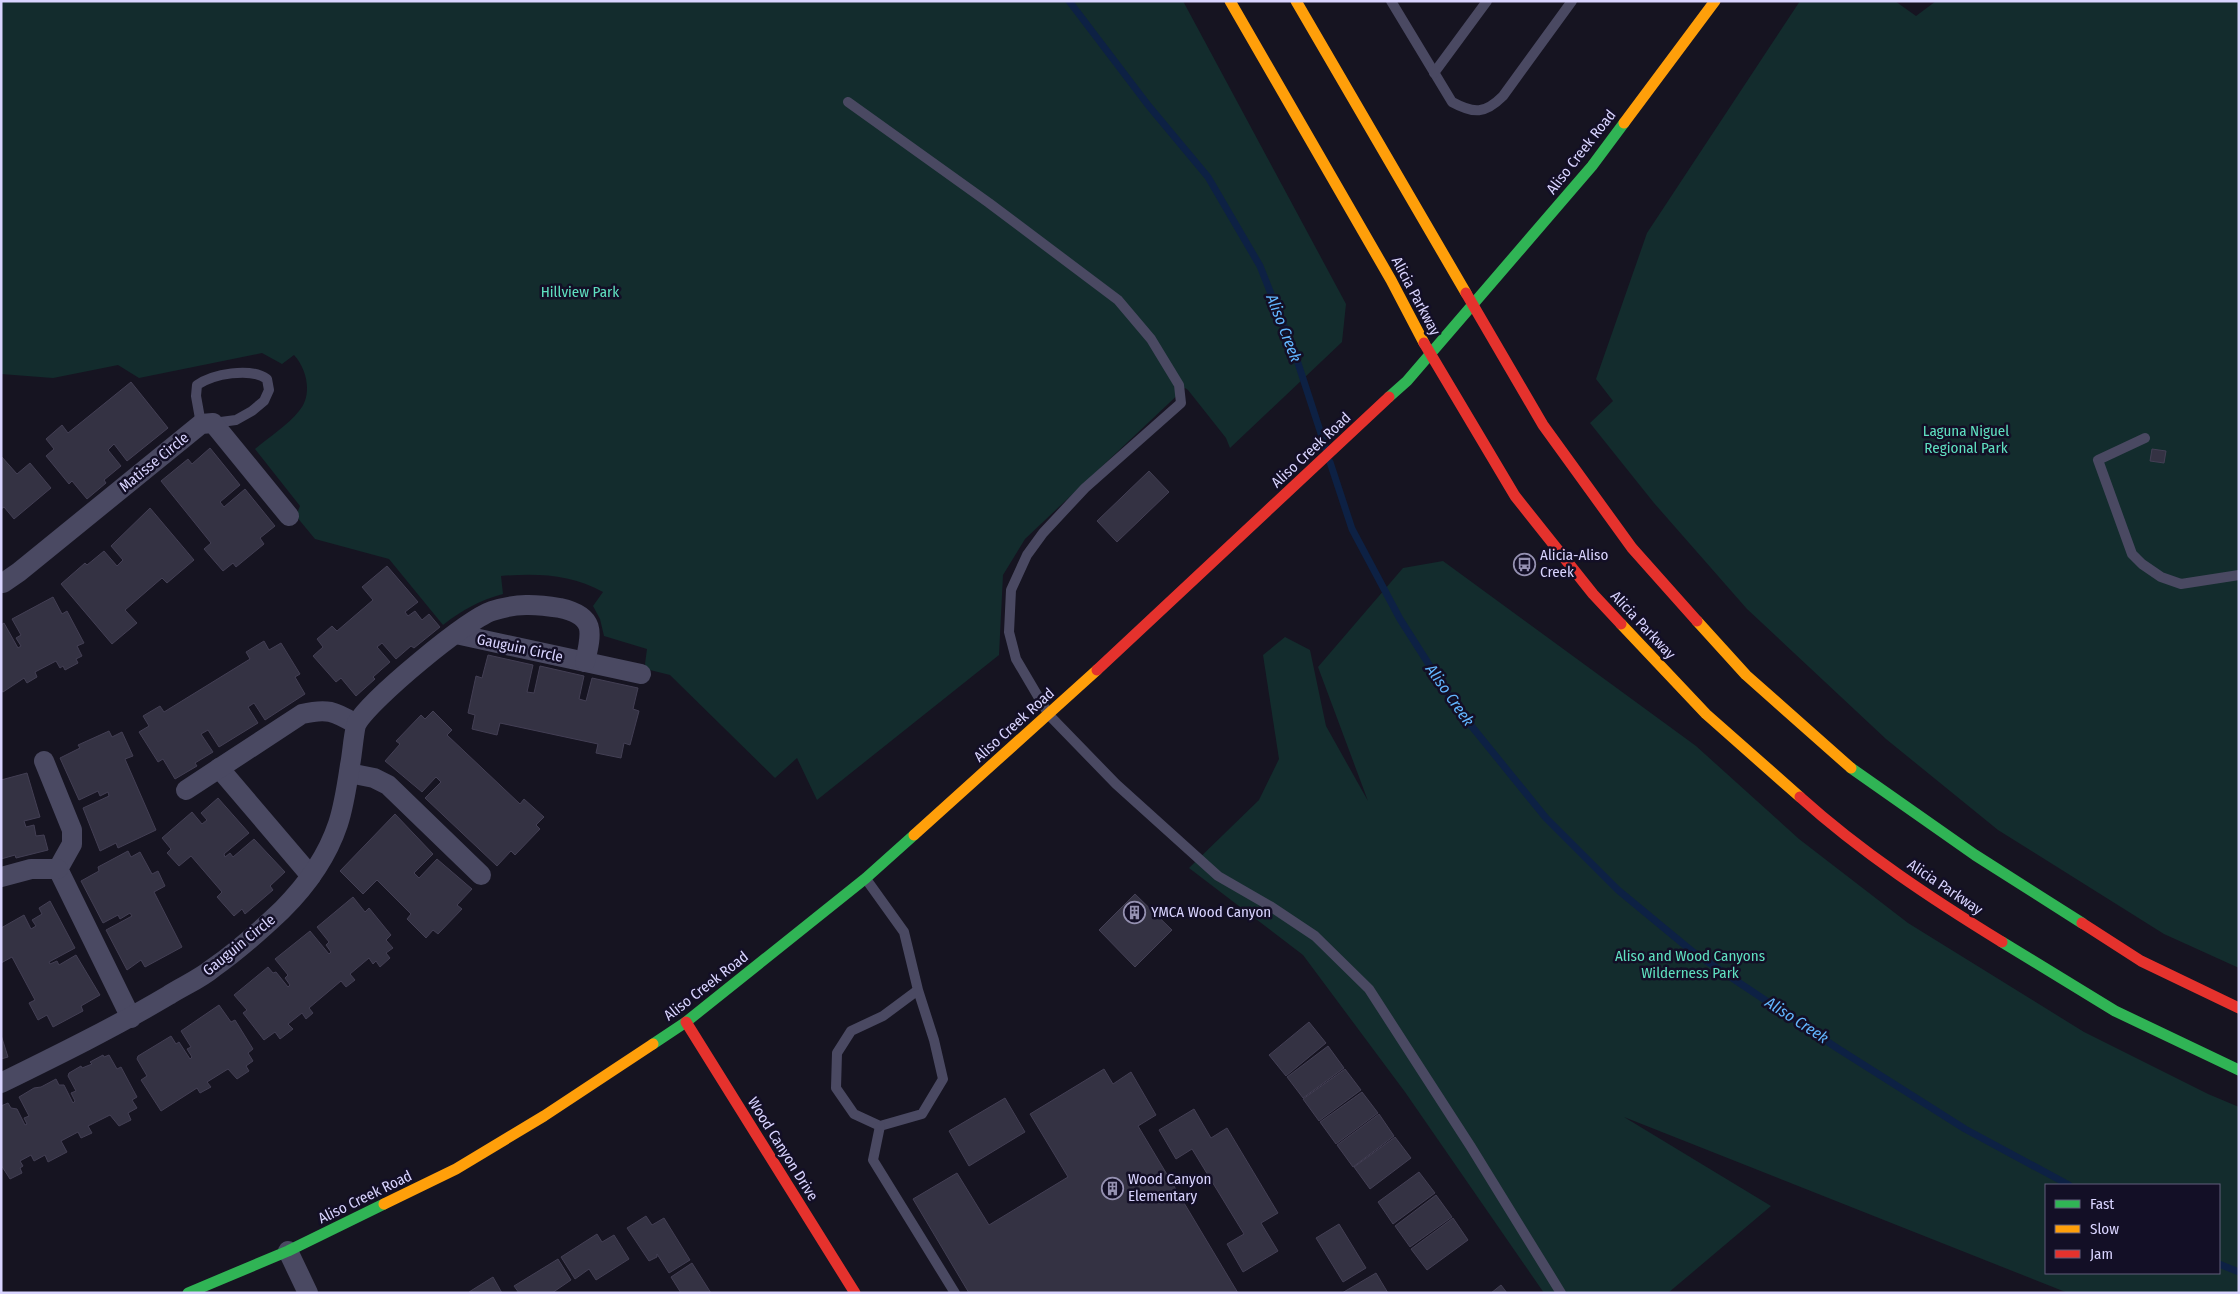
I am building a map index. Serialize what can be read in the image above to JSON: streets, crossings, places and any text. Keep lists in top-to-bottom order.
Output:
{
  "streets": {
    "main road": ["Aliso Creek Road", "Alicia Parkway", "Wood Canyon Drive"],
    "street": ["Matisse Circle", "Gauguin Circle"]
  },
  "crossings": [
    ["Aliso Creek Road", "Alicia Parkway"],
    ["Aliso Creek Road", "Wood Canyon Drive"]
  ],
  "water": ["Aliso Creek"],
  "parks": ["Hillview Park", "Laguna Niguel Regional Park", "Aliso and Wood Canyons Wilderness Park"],
  "places": {
    "bus stop": ["Alicia-Aliso Creek"],
    "building": ["YMCA Wood Canyon", "Wood Canyon Elementary"]
  },
  "legend": ["Fast", "Slow", "Jam"]
}
